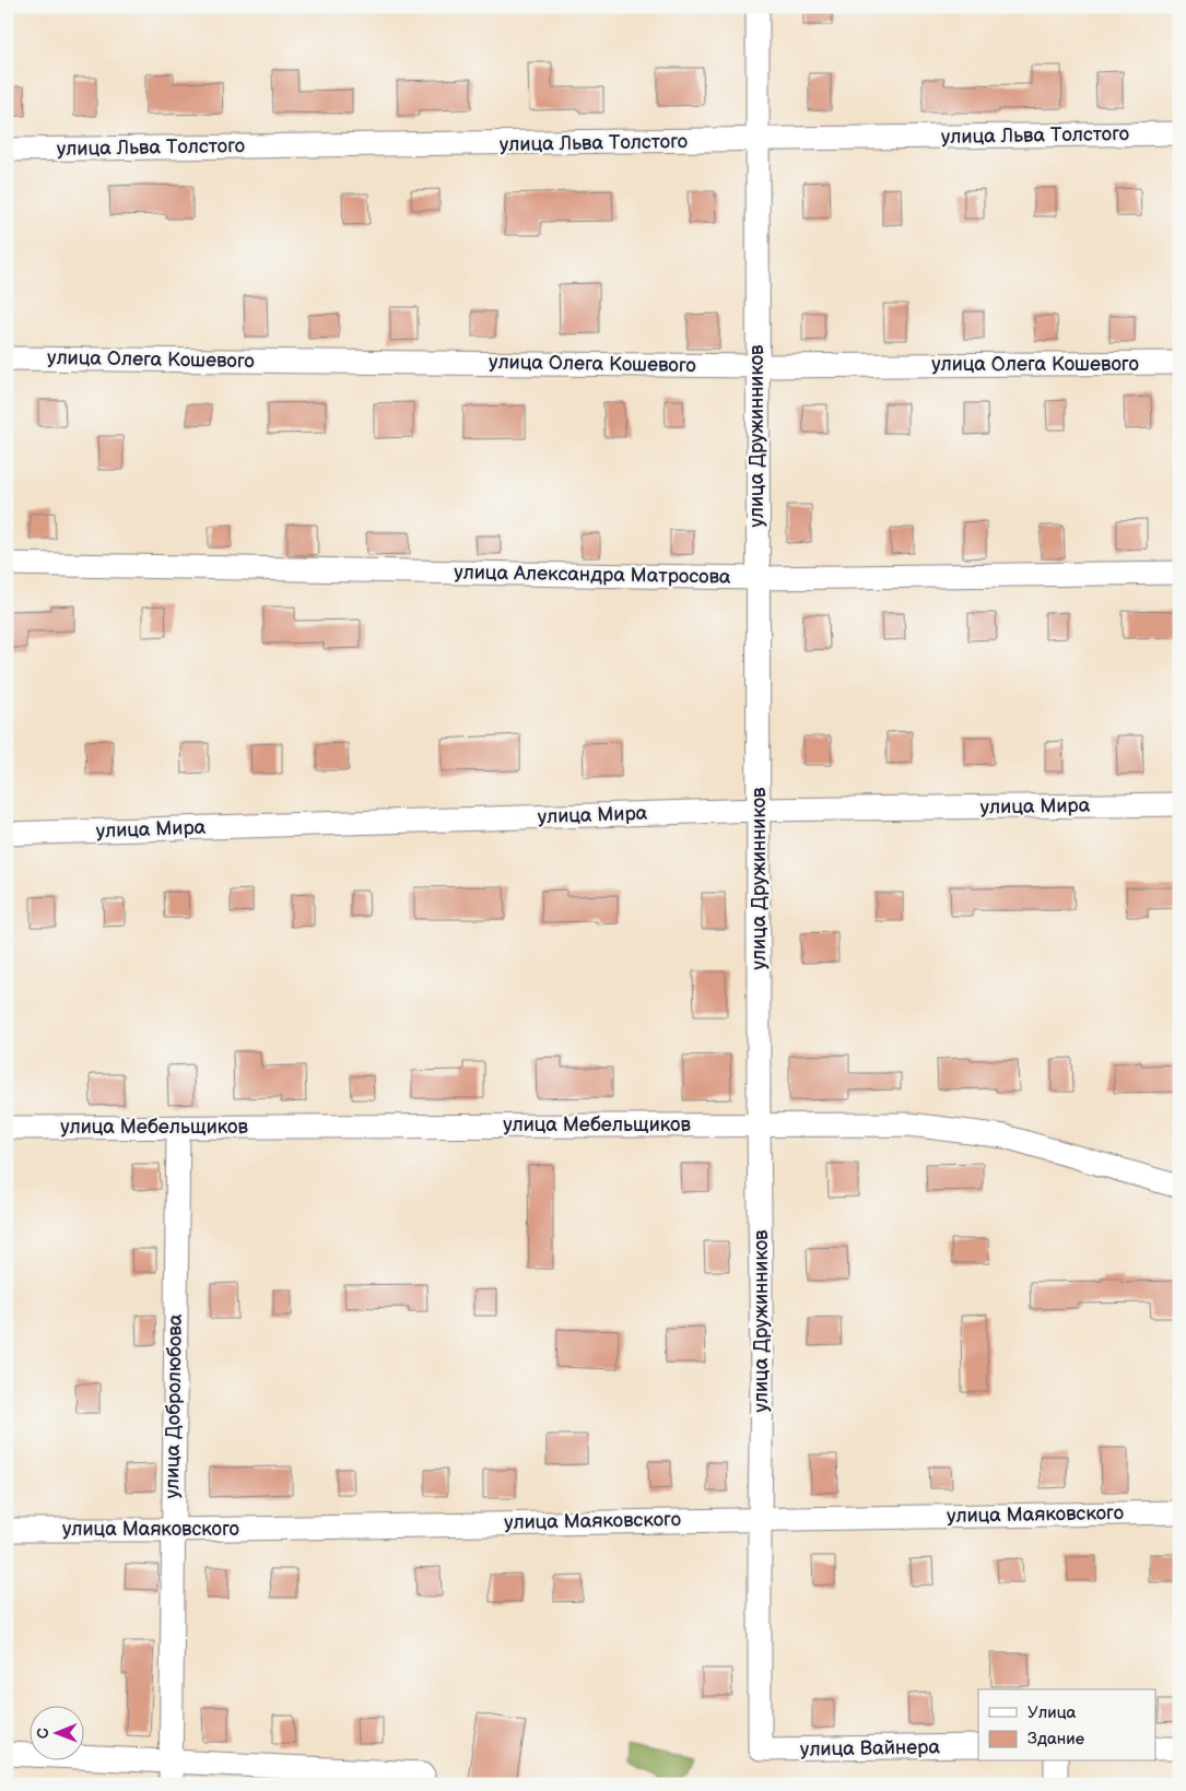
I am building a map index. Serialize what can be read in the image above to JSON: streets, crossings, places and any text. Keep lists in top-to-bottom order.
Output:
{
  "streets": {
    "street": [
      "улица Льва Толстого",
      "улица Олега Кошевого",
      "улица Дружинников",
      "улица Александра Матросова",
      "улица Мира",
      "улица Мебельщиков",
      "улица Добролюбова",
      "улица Маяковского",
      "улица Вайнера"
    ]
  },
  "crossings": [
    ["улица Льва Толстого", "улица Дружинников"],
    ["улица Олега Кошевого", "улица Дружинников"],
    ["улица Дружинников", "улица Александра Матросова"],
    ["улица Дружинников", "улица Мира"],
    ["улица Дружинников", "улица Мебельщиков"],
    ["улица Дружинников", "улица Маяковского"],
    ["улица Дружинников", "улица Вайнера"],
    ["улица Мебельщиков", "улица Добролюбова"],
    ["улица Добролюбова", "улица Маяковского"]
  ],
  "legend": ["Улица", "Здание"],
  "north": "left"
}
